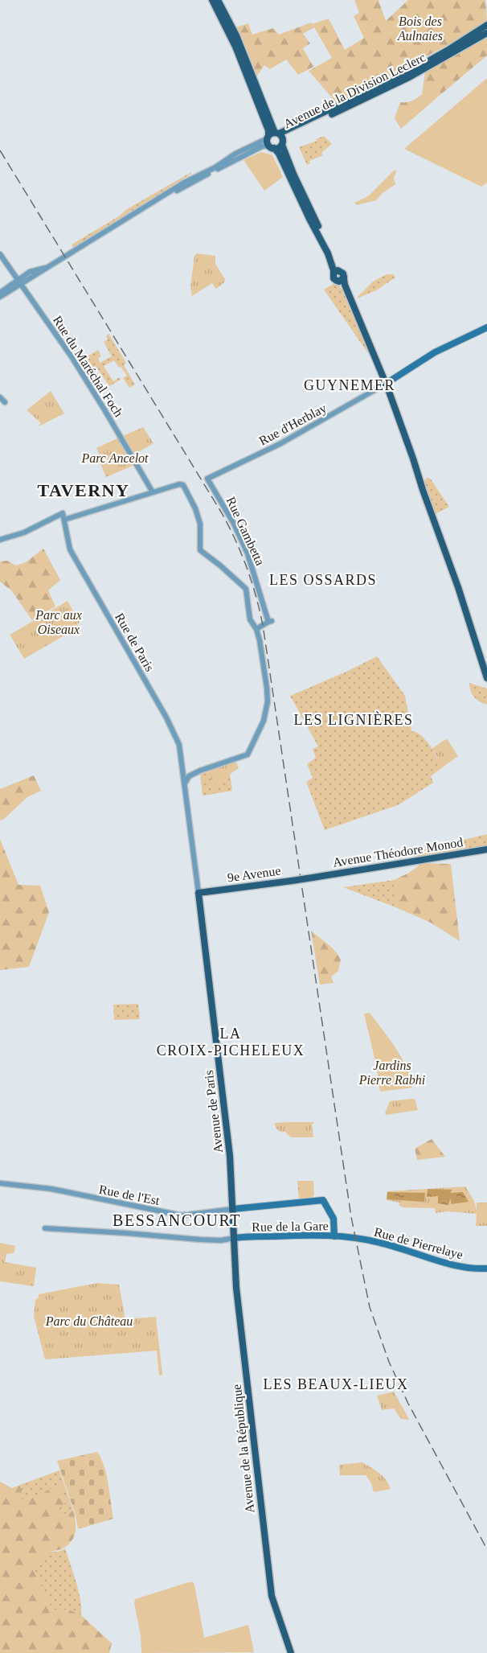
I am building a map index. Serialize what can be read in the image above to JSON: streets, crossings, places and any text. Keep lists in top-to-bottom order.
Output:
{
  "streets": {
    "main road": [
      "Avenue de la Division Leclerc",
      "Rue d'Herblay",
      "Avenue Théodore Monod",
      "9e Avenue",
      "Avenue de Paris",
      "Rue de la Gare",
      "Rue de Pierrelaye",
      "Avenue de la République"
    ],
    "street": [
      "Rue du Maréchal Foch",
      "Rue Gambetta",
      "Rue de Paris",
      "Rue de l'Est"
    ]
  },
  "crossings": [
    ["Rue d'Herblay", "Rue Gambetta"],
    ["Rue de Paris", "Avenue de Paris"],
    ["Avenue Théodore Monod", "9e Avenue"],
    ["9e Avenue", "Avenue de Paris"],
    ["Avenue de Paris", "Rue de l'Est"],
    ["Avenue de Paris", "Rue de la Gare"],
    ["Avenue de Paris", "Avenue de la République"],
    ["Rue de la Gare", "Rue de Pierrelaye"],
    ["Rue de la Gare", "Avenue de la République"]
  ],
  "districts": [
    "GUYNEMER",
    "TAVERNY",
    "LES OSSARDS",
    "LES LIGNIÈRES",
    "LA CROIX-PICHELEUX",
    "BESSANCOURT",
    "LES BEAUX-LIEUX"
  ],
  "parks": [
    "Bois des Aulnaies",
    "Parc Ancelot",
    "Parc aux Oiseaux",
    "Jardins Pierre Rabhi",
    "Parc du Château"
  ]
}
